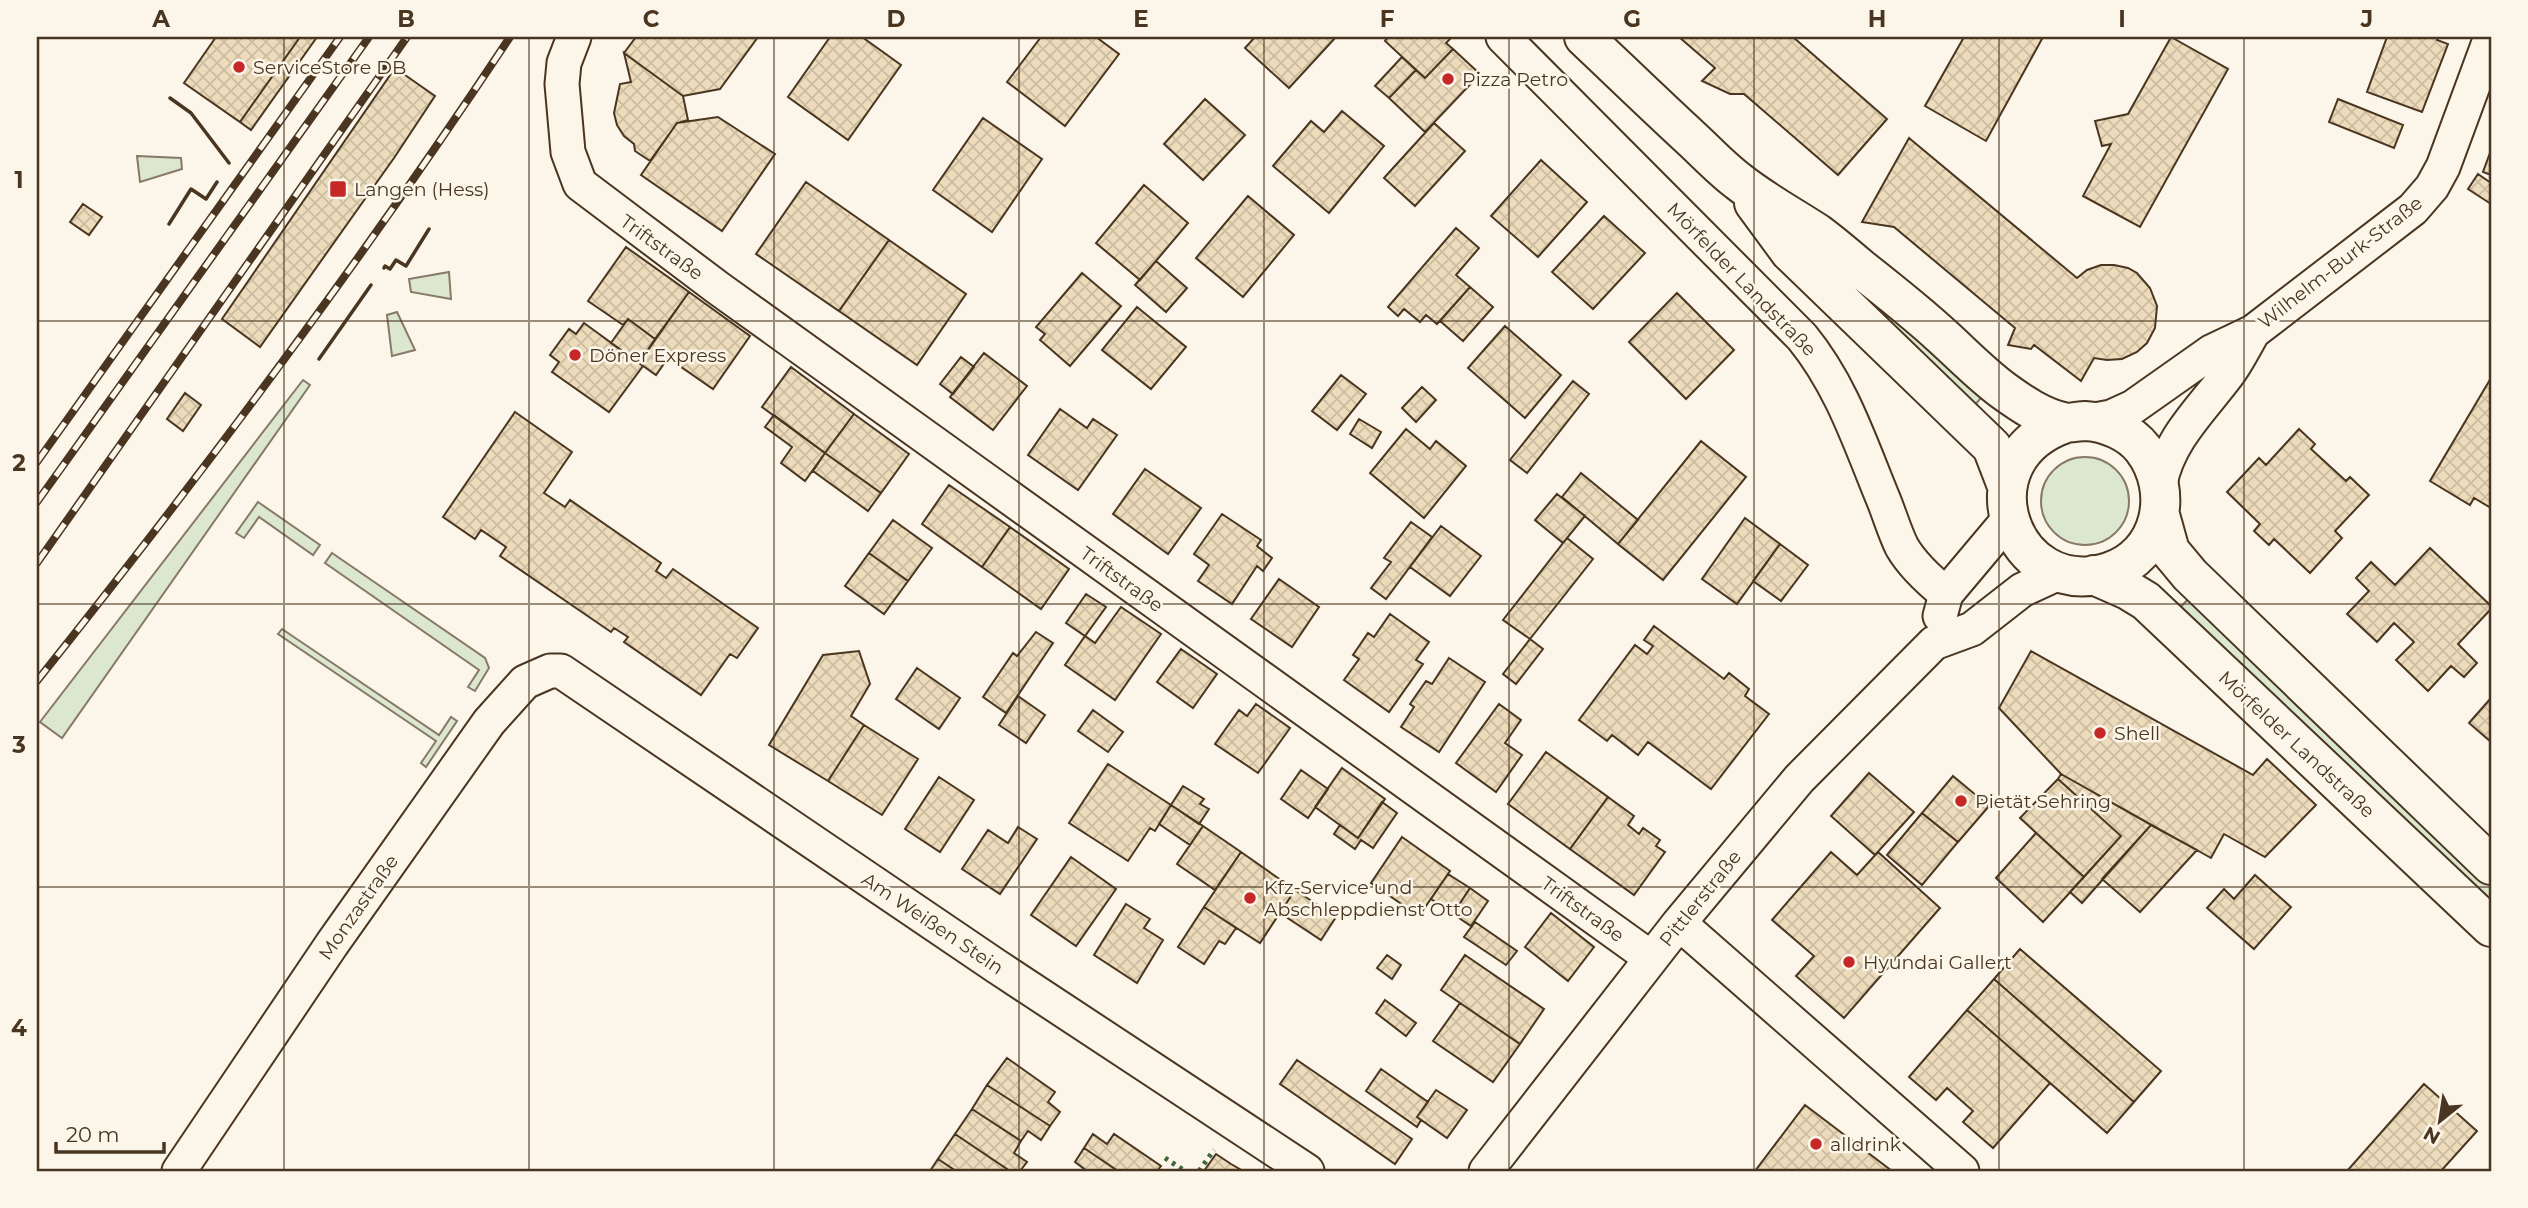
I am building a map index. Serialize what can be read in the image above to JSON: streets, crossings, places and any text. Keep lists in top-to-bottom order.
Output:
{
  "streets": {
    "main road": ["Mörfelder Landstraße"],
    "street": [
      "Triftstraße",
      "Wilhelm-Burk-Straße",
      "Pittlerstraße",
      "Monzastraße",
      "Am Weißen Stein"
    ]
  },
  "crossings": [
    ["Triftstraße", "Pittlerstraße"],
    ["Wilhelm-Burk-Straße", "Mörfelder Landstraße"],
    ["Wilhelm-Burk-Straße", "Pittlerstraße"],
    ["Mörfelder Landstraße", "Pittlerstraße"],
    ["Monzastraße", "Am Weißen Stein"]
  ],
  "places": {
    "other": [
      "ServiceStore DB",
      "Pizza Petro",
      "Döner Express",
      "Shell",
      "Pietät Sehring",
      "Kfz-Service und Abschleppdienst Otto",
      "Hyundai Gallert",
      "alldrink"
    ],
    "transit": ["Langen (Hess)"]
  },
  "scale_bar": "20 m",
  "north": "bottom left",
  "grid": {
    "columns": [
      "A",
      "B",
      "C",
      "D",
      "E",
      "F",
      "G",
      "H",
      "I",
      "J"
    ],
    "rows": [
      "1",
      "2",
      "3",
      "4"
    ]
  }
}
